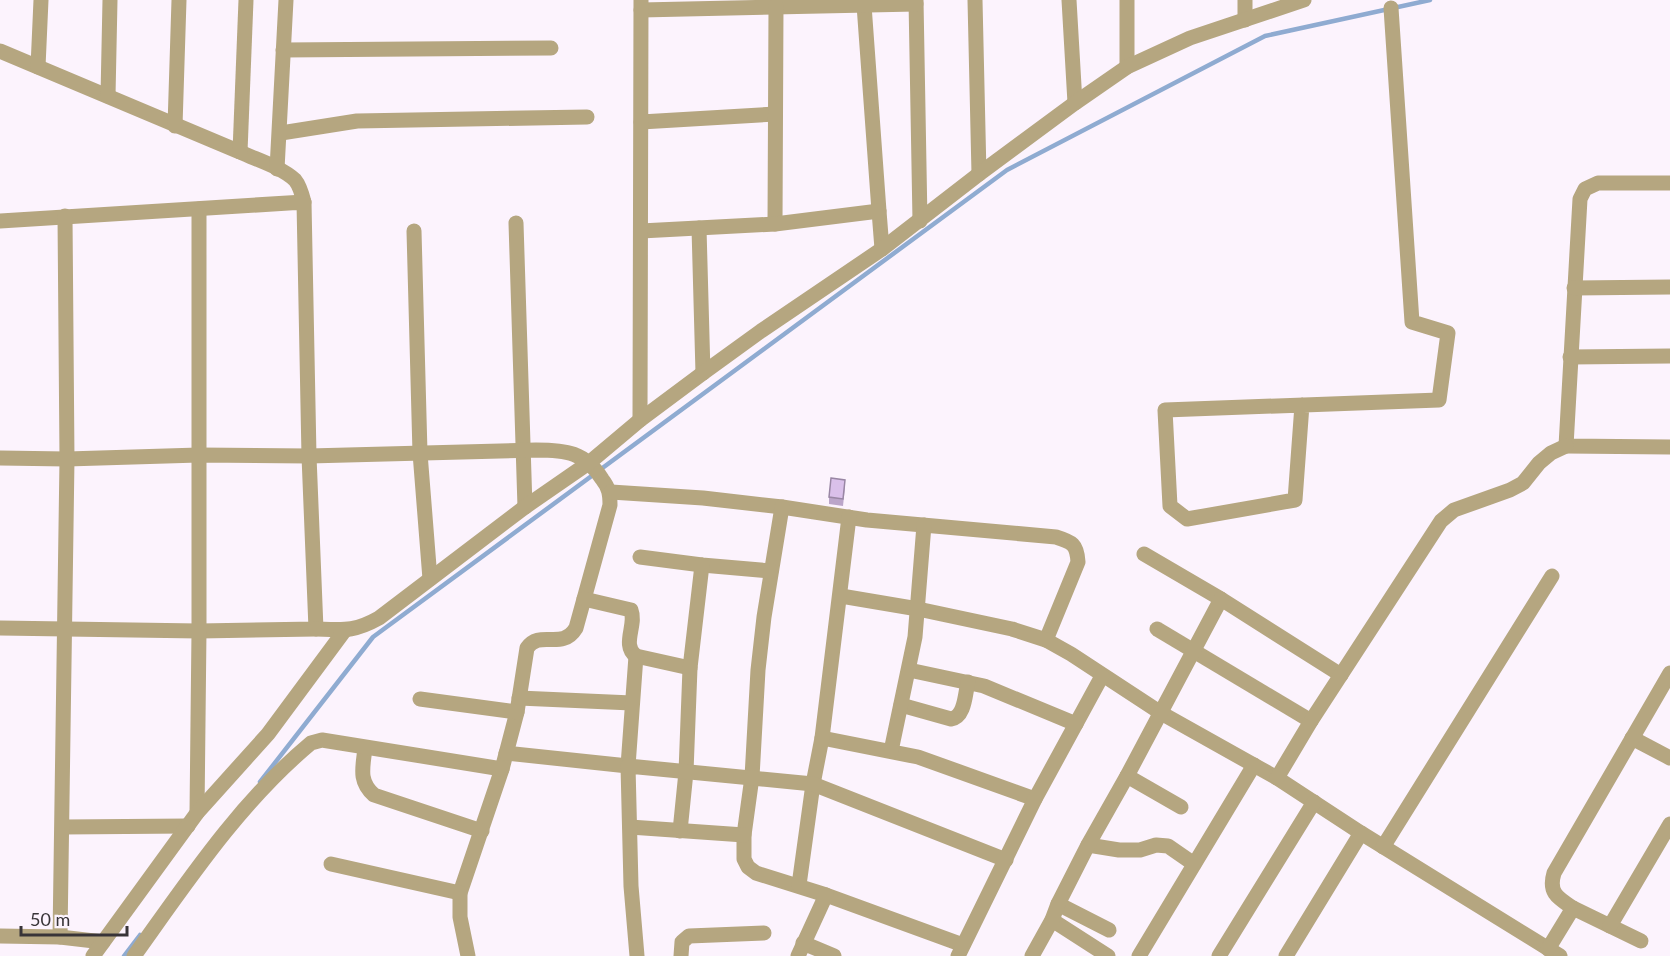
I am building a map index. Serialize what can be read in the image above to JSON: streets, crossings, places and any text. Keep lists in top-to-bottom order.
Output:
{
  "scale_bar": "50 m"
}
